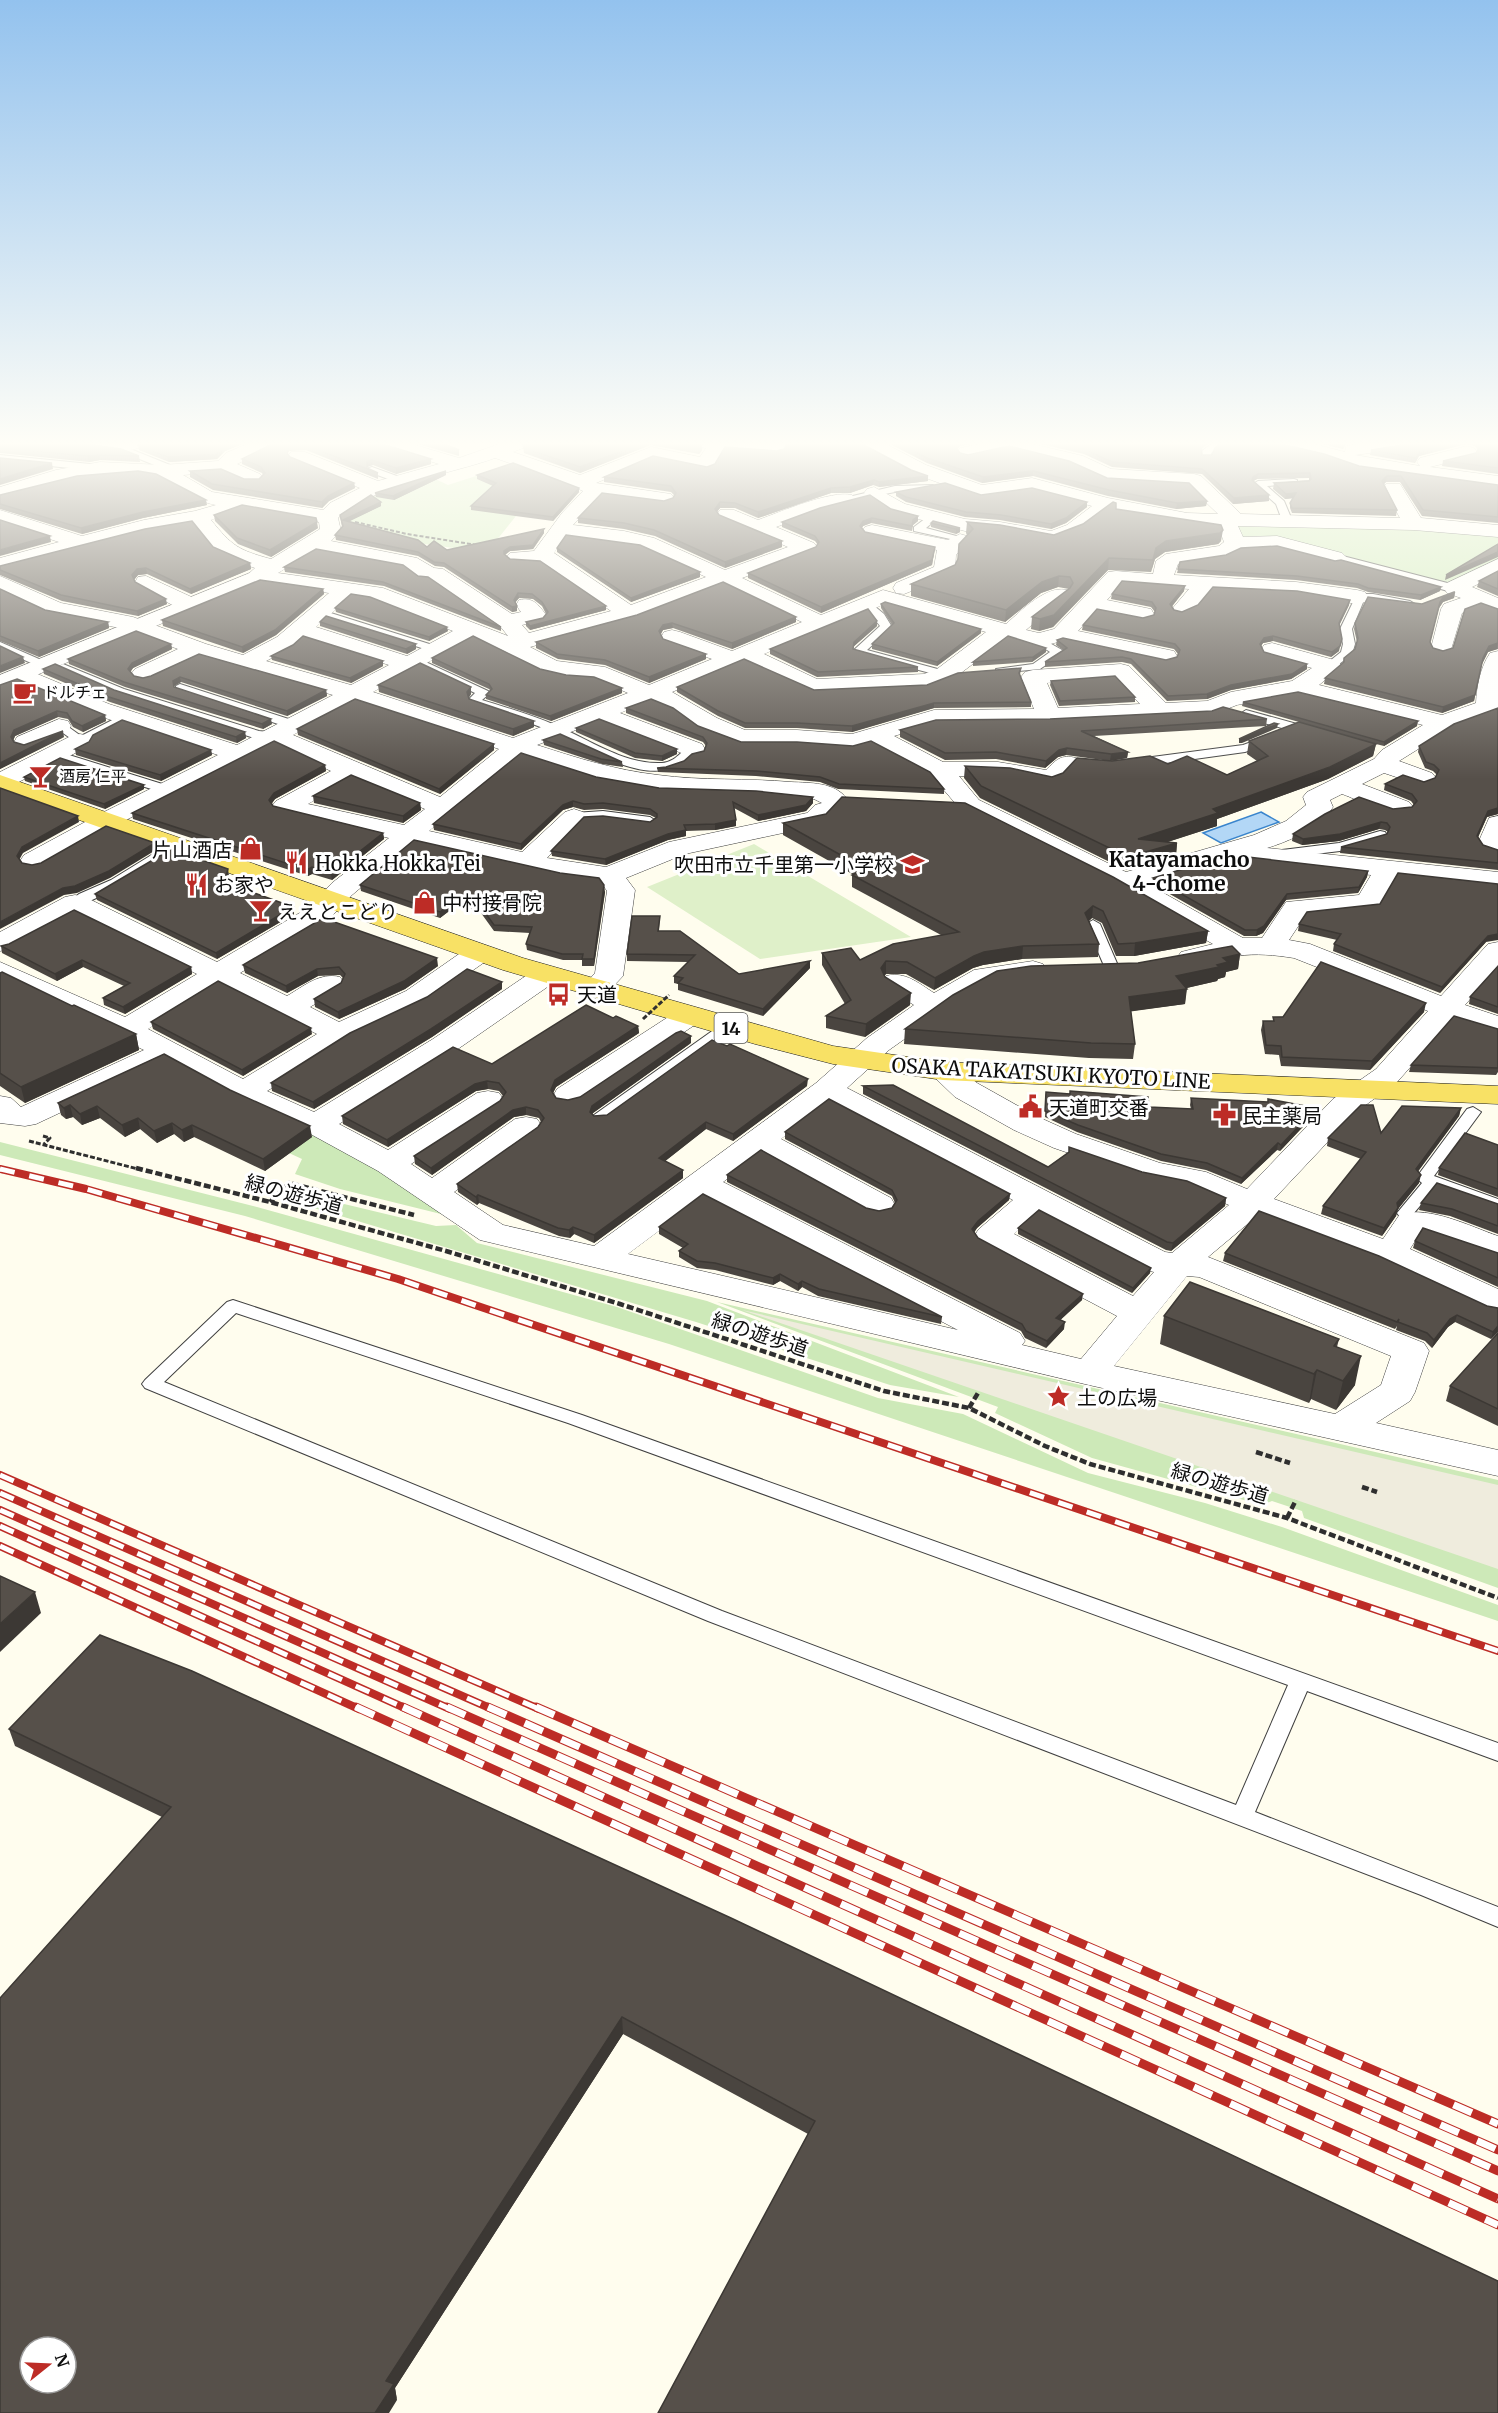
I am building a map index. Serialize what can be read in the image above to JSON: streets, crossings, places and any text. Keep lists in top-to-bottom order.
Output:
{
  "streets": {
    "main road": ["14", "OSAKA TAKATSUKI KYOTO LINE"],
    "path": ["緑の遊歩道"]
  },
  "districts": ["Katayamacho 4-chome"],
  "places": {
    "cafe": ["ドルチェ"],
    "bar": ["酒房 仁平", "ええとこどり"],
    "shop": ["片山酒店", "中村接骨院"],
    "restaurant": ["Hokka Hokka Tei", "お家や"],
    "school or university": ["吹田市立千里第一小学校"],
    "bus stop": ["天道"],
    "public building": ["天道町交番"],
    "pharmacy": ["民主薬局"],
    "place": ["土の広場"]
  },
  "north": "right"
}
